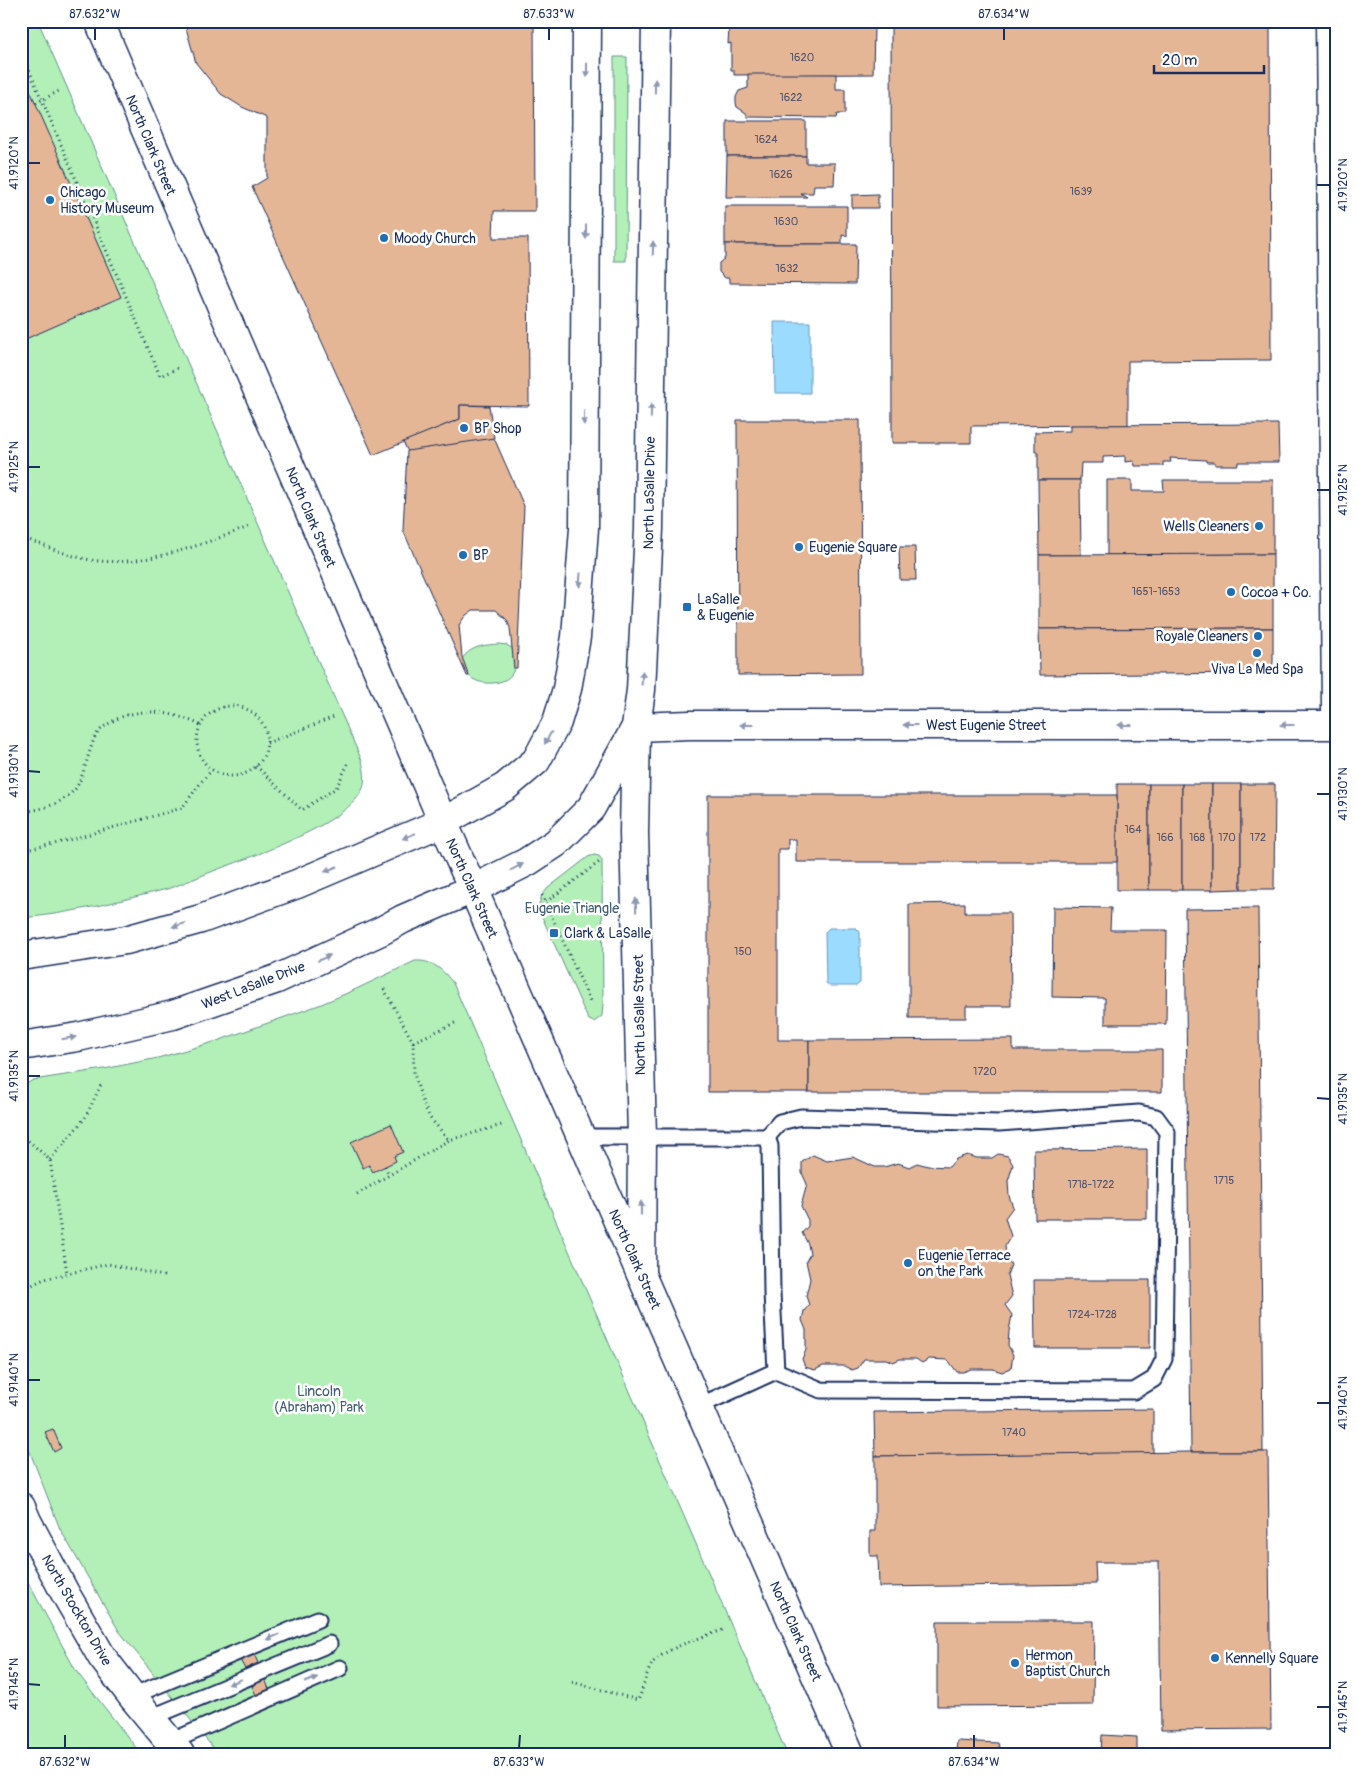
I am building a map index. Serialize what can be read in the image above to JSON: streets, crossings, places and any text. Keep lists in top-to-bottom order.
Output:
{
  "streets": {
    "main road": [
      "North Clark Street",
      "North LaSalle Drive",
      "West Eugenie Street",
      "West LaSalle Drive",
      "North LaSalle Street",
      "North Stockton Drive"
    ]
  },
  "crossings": [
    ["North Clark Street", "North LaSalle Drive"],
    ["North Clark Street", "West LaSalle Drive"],
    ["North Clark Street", "North LaSalle Street"],
    ["North LaSalle Drive", "West Eugenie Street"],
    ["North LaSalle Drive", "West LaSalle Drive"],
    ["North LaSalle Drive", "North LaSalle Street"],
    ["West Eugenie Street", "North LaSalle Street"]
  ],
  "one_way": ["West Eugenie Street", "North LaSalle Street"],
  "parks": ["Eugenie Triangle", "Lincoln (Abraham) Park"],
  "places": {
    "other": [
      "Chicago History Museum",
      "Moody Church",
      "BP Shop",
      "Wells Cleaners",
      "Eugenie Square",
      "BP",
      "Cocoa + Co.",
      "Royale Cleaners",
      "Viva La Med Spa",
      "Eugenie Terrace on the Park",
      "Kennelly Square",
      "Hermon Baptist Church"
    ],
    "transit": ["LaSalle & Eugenie", "Clark & LaSalle"]
  },
  "house_numbers": [
    "1620",
    "1622",
    "1624",
    "1626",
    "1639",
    "1630",
    "1632",
    "1651-1653",
    "164",
    "166",
    "168",
    "170",
    "172",
    "150",
    "1720",
    "1715",
    "1718-1722",
    "1724-1728",
    "1740"
  ],
  "scale_bar": "20 m",
  "coordinates": [
    "87.632°W",
    "87.633°W",
    "87.634°W",
    "41.9120°N",
    "41.9125°N",
    "41.9130°N",
    "41.9135°N",
    "41.9140°N",
    "41.9145°N"
  ]
}
